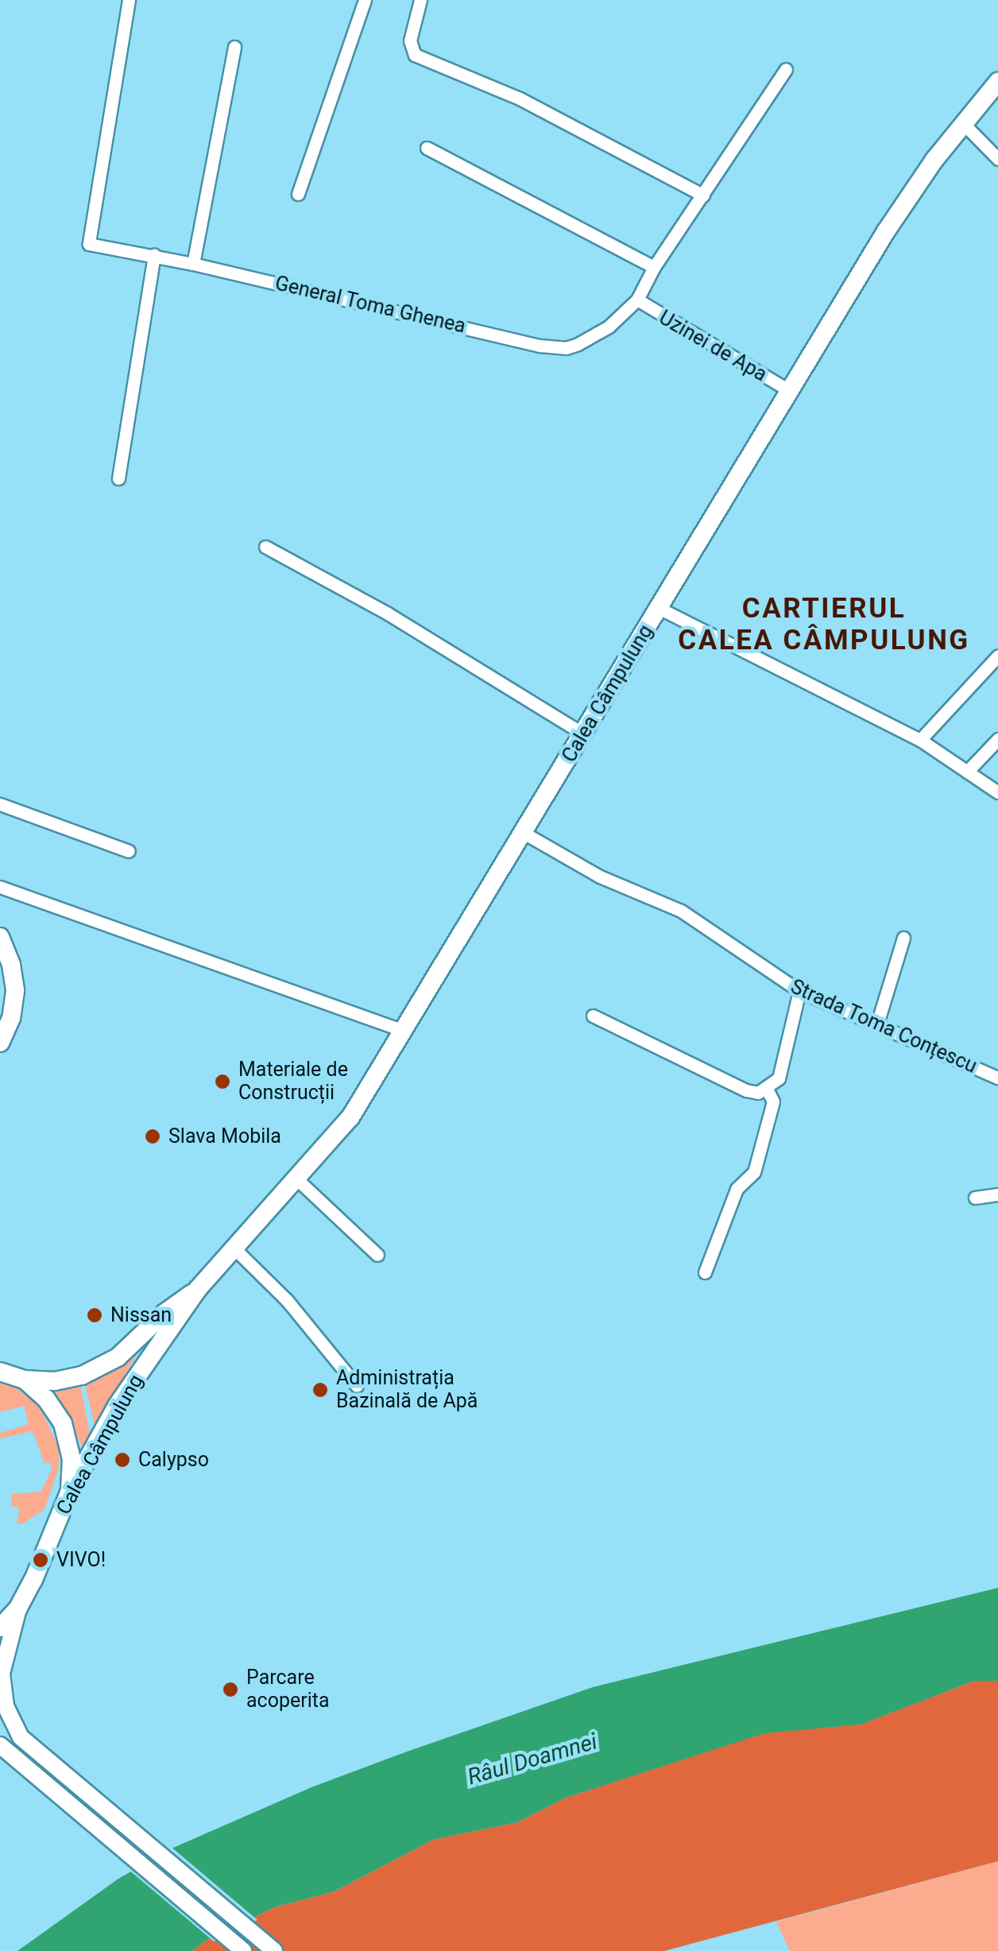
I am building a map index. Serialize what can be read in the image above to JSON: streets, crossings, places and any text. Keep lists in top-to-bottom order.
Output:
{
  "streets": {
    "highway": ["Calea Câmpulung"],
    "street": ["General Toma Ghenea", "Uzinei de Apa", "Strada Toma Conțescu"]
  },
  "crossings": [
    ["General Toma Ghenea", "Uzinei de Apa"],
    ["Uzinei de Apa", "Calea Câmpulung"],
    ["Calea Câmpulung", "Strada Toma Conțescu"]
  ],
  "districts": ["CARTIERUL CALEA CÂMPULUNG"],
  "water": ["Râul Doamnei"],
  "places": [
    "Materiale de Construcții",
    "Slava Mobila",
    "Nissan",
    "Administrația Bazinală de Apă",
    "Calypso",
    "VIVO!",
    "Parcare acoperita"
  ]
}
